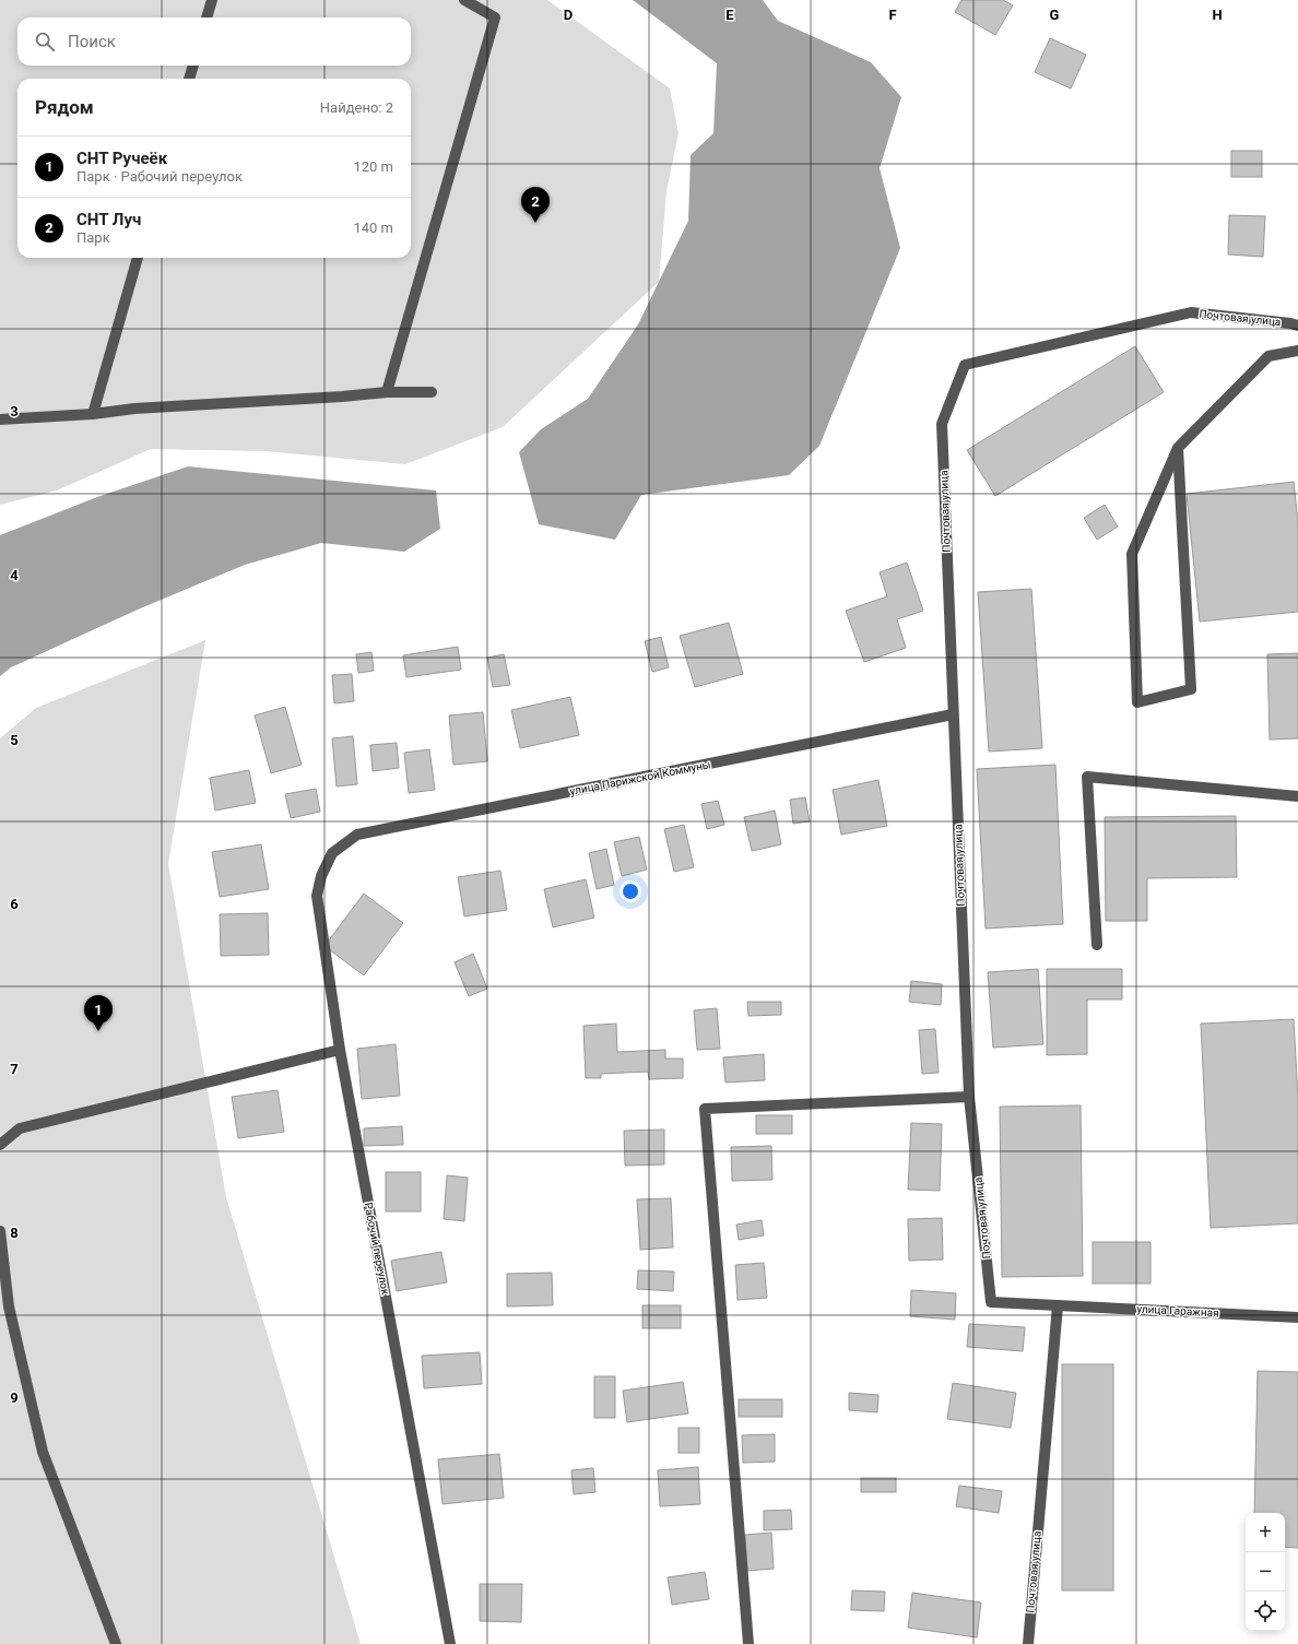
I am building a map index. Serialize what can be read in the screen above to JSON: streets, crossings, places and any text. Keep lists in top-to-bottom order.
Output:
{
  "streets": {
    "street": [
      "Почтовая улица",
      "улица Парижской Коммуны",
      "Рабочий переулок",
      "улица Гаражная"
    ]
  },
  "crossings": [
    ["Почтовая улица", "улица Парижской Коммуны"],
    ["Почтовая улица", "улица Гаражная"],
    ["улица Парижской Коммуны", "Рабочий переулок"]
  ],
  "page": {
    "search": "Поиск",
    "heading": ["Рядом", "Найдено: 2"],
    "list": [
      {
        "mark": "1",
        "name": "СНТ Ручеёк",
        "note": "Парк · Рабочий переулок",
        "value": "120 m"
      },
      {
        "mark": "2",
        "name": "СНТ Луч",
        "note": "Парк",
        "value": "140 m"
      }
    ],
    "pins": ["2", "1"],
    "map_buttons": ["+", "−"]
  },
  "grid": {
    "columns": [
      "D",
      "E",
      "F",
      "G",
      "H"
    ],
    "rows": [
      "3",
      "4",
      "5",
      "6",
      "7",
      "8",
      "9"
    ]
  }
}
